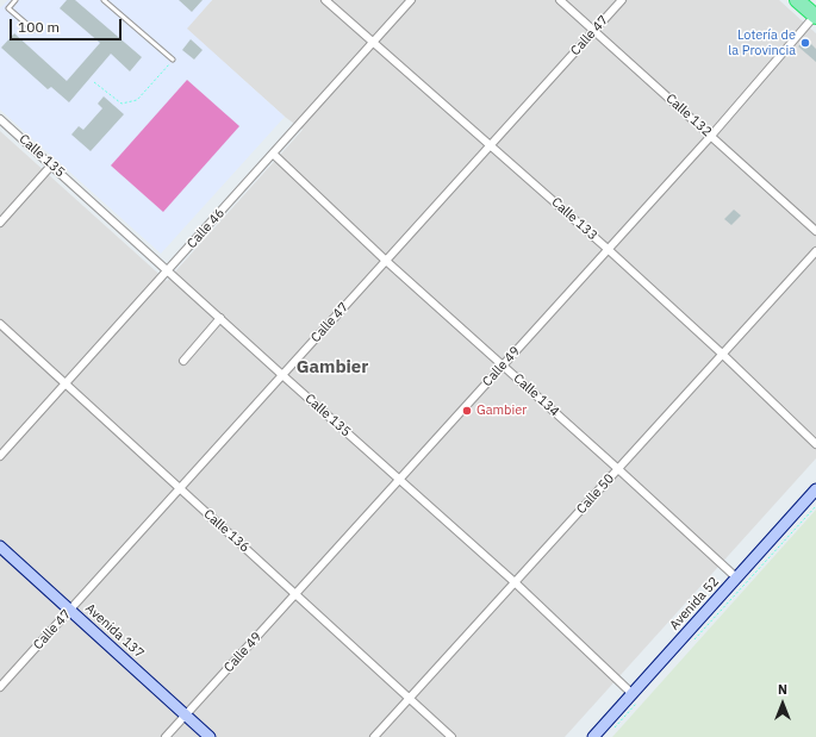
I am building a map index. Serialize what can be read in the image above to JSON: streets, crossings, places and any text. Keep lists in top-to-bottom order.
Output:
{
  "streets": {
    "main road": ["Avenida 52", "Avenida 137"],
    "street": [
      "Calle 47",
      "Calle 132",
      "Calle 135",
      "Calle 133",
      "Calle 46",
      "Calle 49",
      "Calle 134",
      "Calle 50",
      "Calle 136"
    ]
  },
  "crossings": [
    ["Calle 47", "Calle 132"],
    ["Calle 47", "Calle 135"],
    ["Calle 47", "Calle 133"],
    ["Calle 47", "Calle 134"],
    ["Calle 47", "Calle 136"],
    ["Calle 47", "Avenida 137"],
    ["Calle 132", "Calle 49"],
    ["Calle 135", "Calle 46"],
    ["Calle 135", "Calle 49"],
    ["Calle 135", "Calle 50"],
    ["Calle 135", "Avenida 52"],
    ["Calle 133", "Calle 46"],
    ["Calle 133", "Calle 49"],
    ["Calle 133", "Calle 50"],
    ["Calle 46", "Calle 134"],
    ["Calle 46", "Calle 136"],
    ["Calle 49", "Calle 134"],
    ["Calle 49", "Calle 136"],
    ["Calle 49", "Avenida 137"],
    ["Calle 134", "Calle 50"],
    ["Calle 134", "Avenida 52"],
    ["Calle 50", "Calle 136"]
  ],
  "districts": ["Gambier"],
  "places": ["Lotería de la Provincia", "Gambier"],
  "scale_bar": "100 m",
  "north": "top"
}
